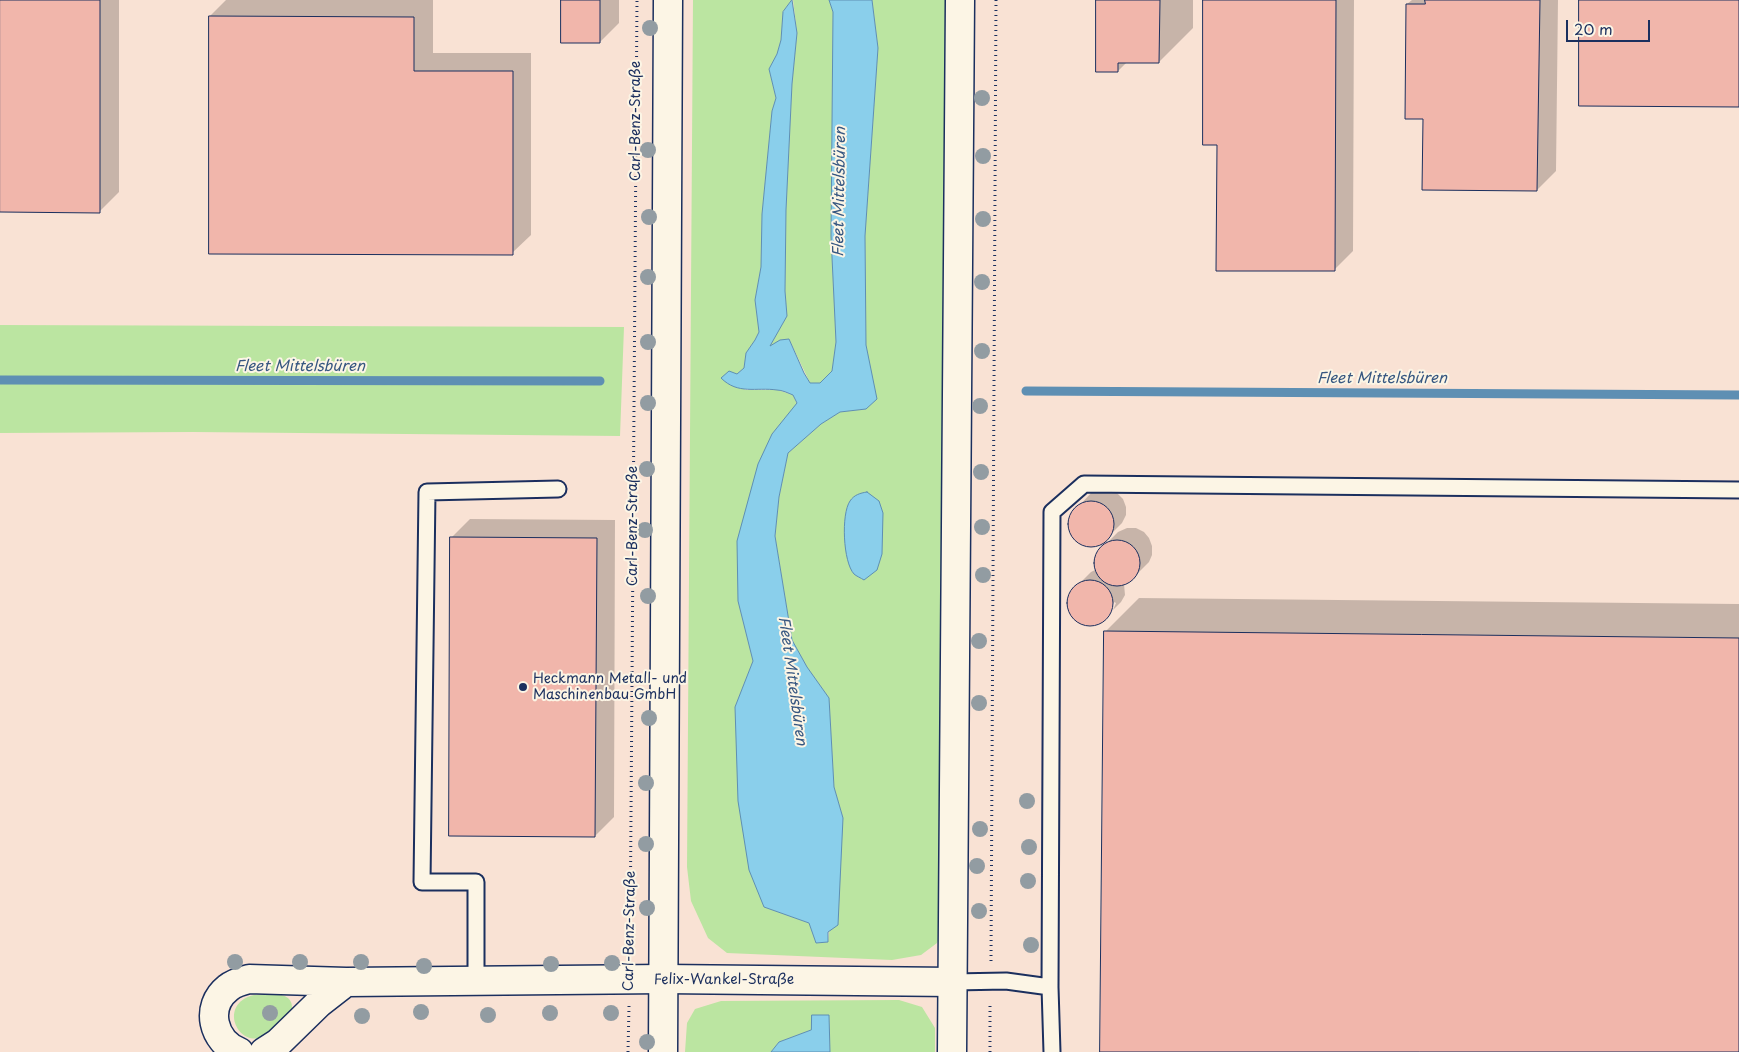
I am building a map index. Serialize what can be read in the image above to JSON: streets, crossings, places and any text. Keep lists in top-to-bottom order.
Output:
{
  "streets": {
    "street": ["Felix-Wankel-Straße"],
    "path": ["Carl-Benz-Straße"]
  },
  "crossings": [
    ["Carl-Benz-Straße", "Felix-Wankel-Straße"]
  ],
  "water": ["Fleet Mittelsbüren"],
  "places": ["Heckmann Metall- und Maschinenbau GmbH"],
  "scale_bar": "20 m"
}
